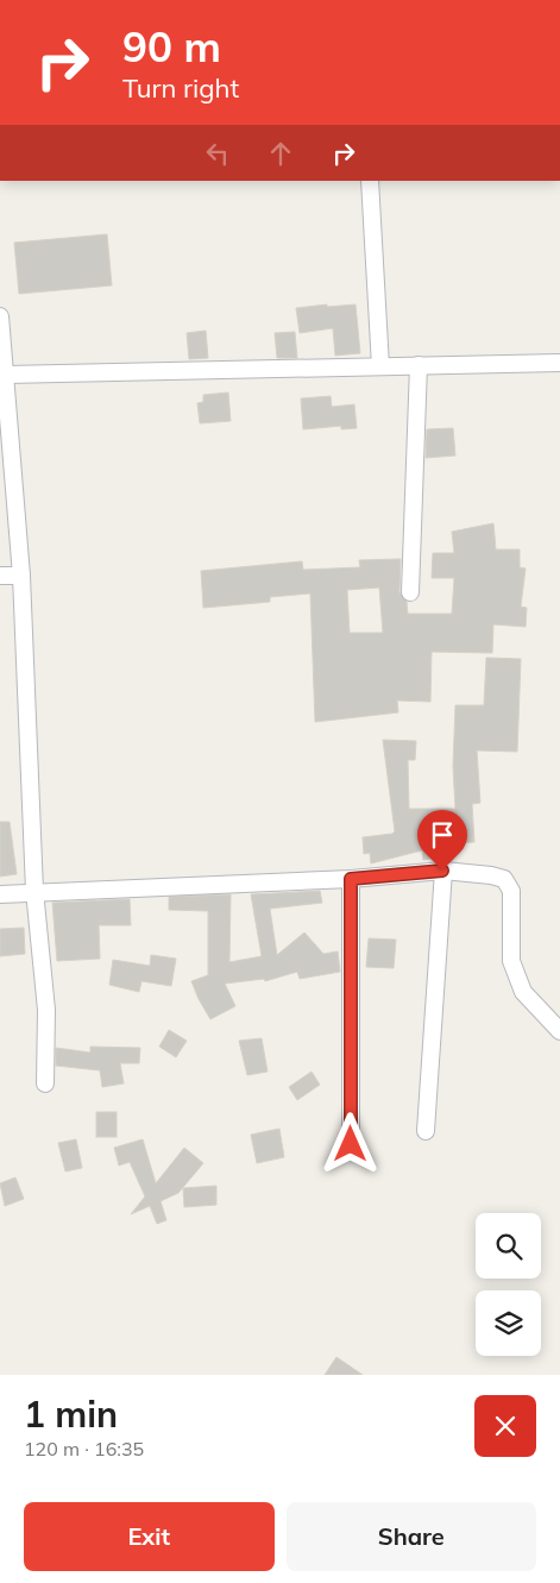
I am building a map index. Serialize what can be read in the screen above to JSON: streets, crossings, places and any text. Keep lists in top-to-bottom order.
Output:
{
  "page": {
    "turn": ["90 m", "Turn right"],
    "heading": ["1 min", "120 m · 16:35"],
    "buttons": ["Exit", "Share"]
  }
}
